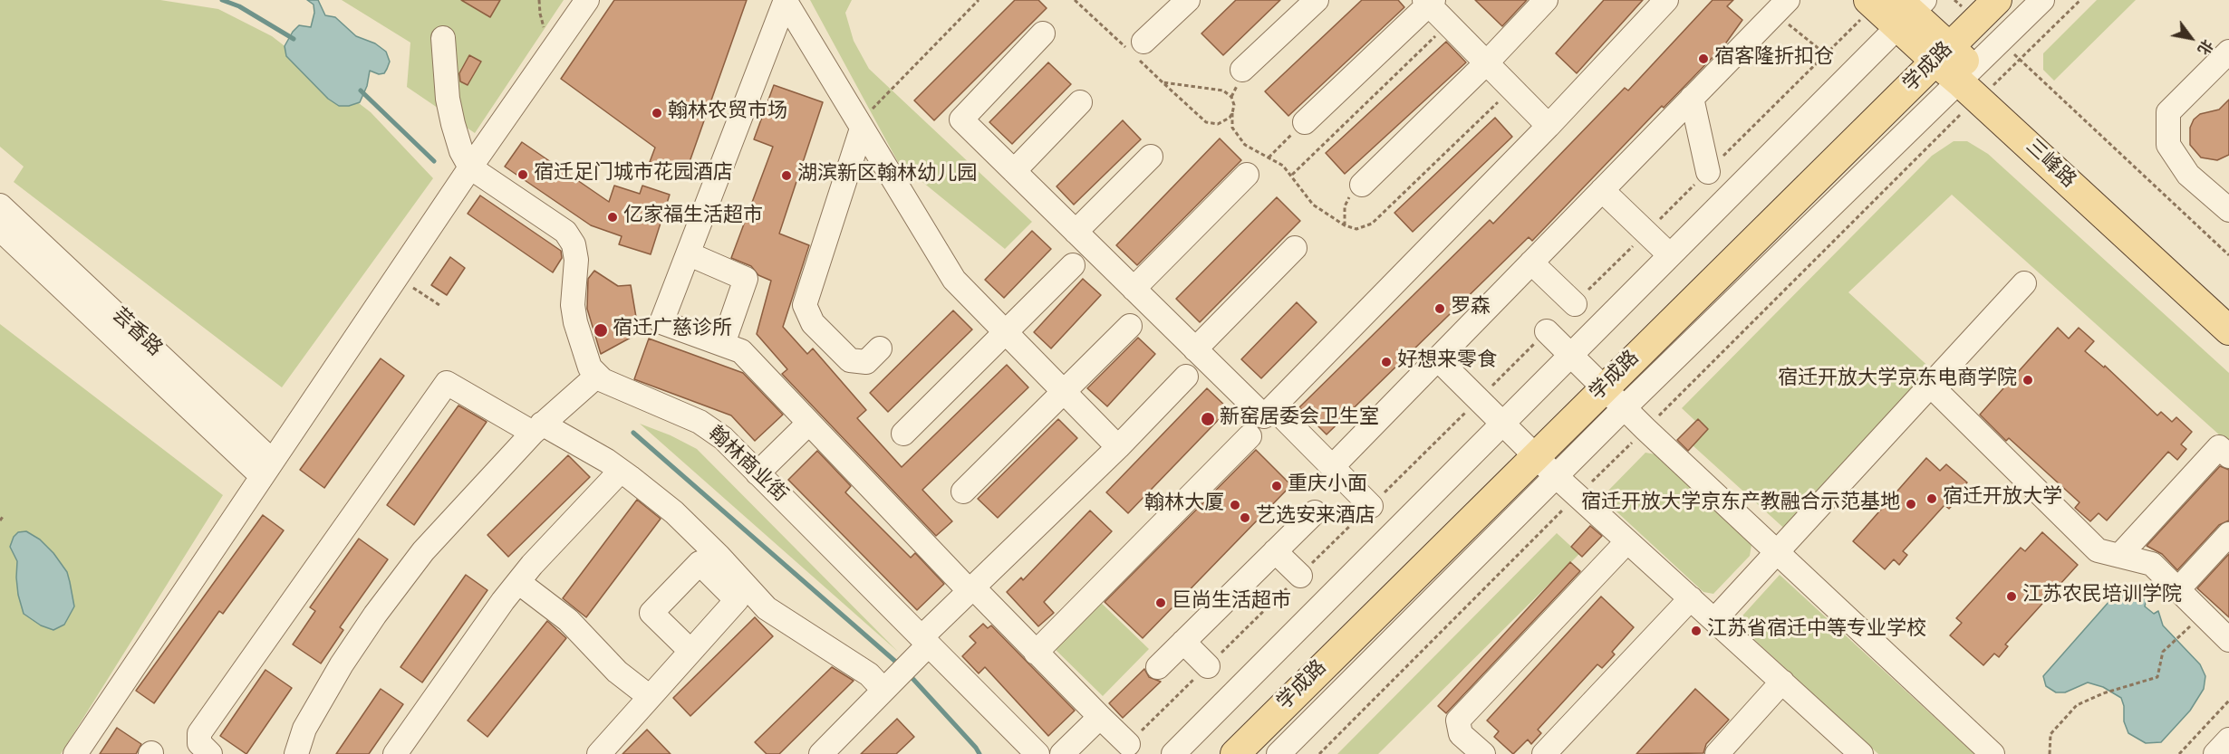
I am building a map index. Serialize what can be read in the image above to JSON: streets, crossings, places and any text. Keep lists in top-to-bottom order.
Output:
{
  "streets": {
    "main road": ["学成路", "三峰路"],
    "street": ["芸香路", "翰林商业街"]
  },
  "crossings": [
    ["学成路", "三峰路"]
  ],
  "places": [
    "宿客隆折扣仓",
    "翰林农贸市场",
    "宿迁足门城市花园酒店",
    "湖滨新区翰林幼儿园",
    "亿家福生活超市",
    "罗森",
    "宿迁广慈诊所",
    "好想来零食",
    "宿迁开放大学京东电商学院",
    "新窑居委会卫生室",
    "重庆小面",
    "宿迁开放大学",
    "宿迁开放大学京东产教融合示范基地",
    "翰林大厦",
    "艺选安来酒店",
    "江苏农民培训学院",
    "巨尚生活超市",
    "江苏省宿迁中等专业学校"
  ],
  "north": "bottom right"
}
